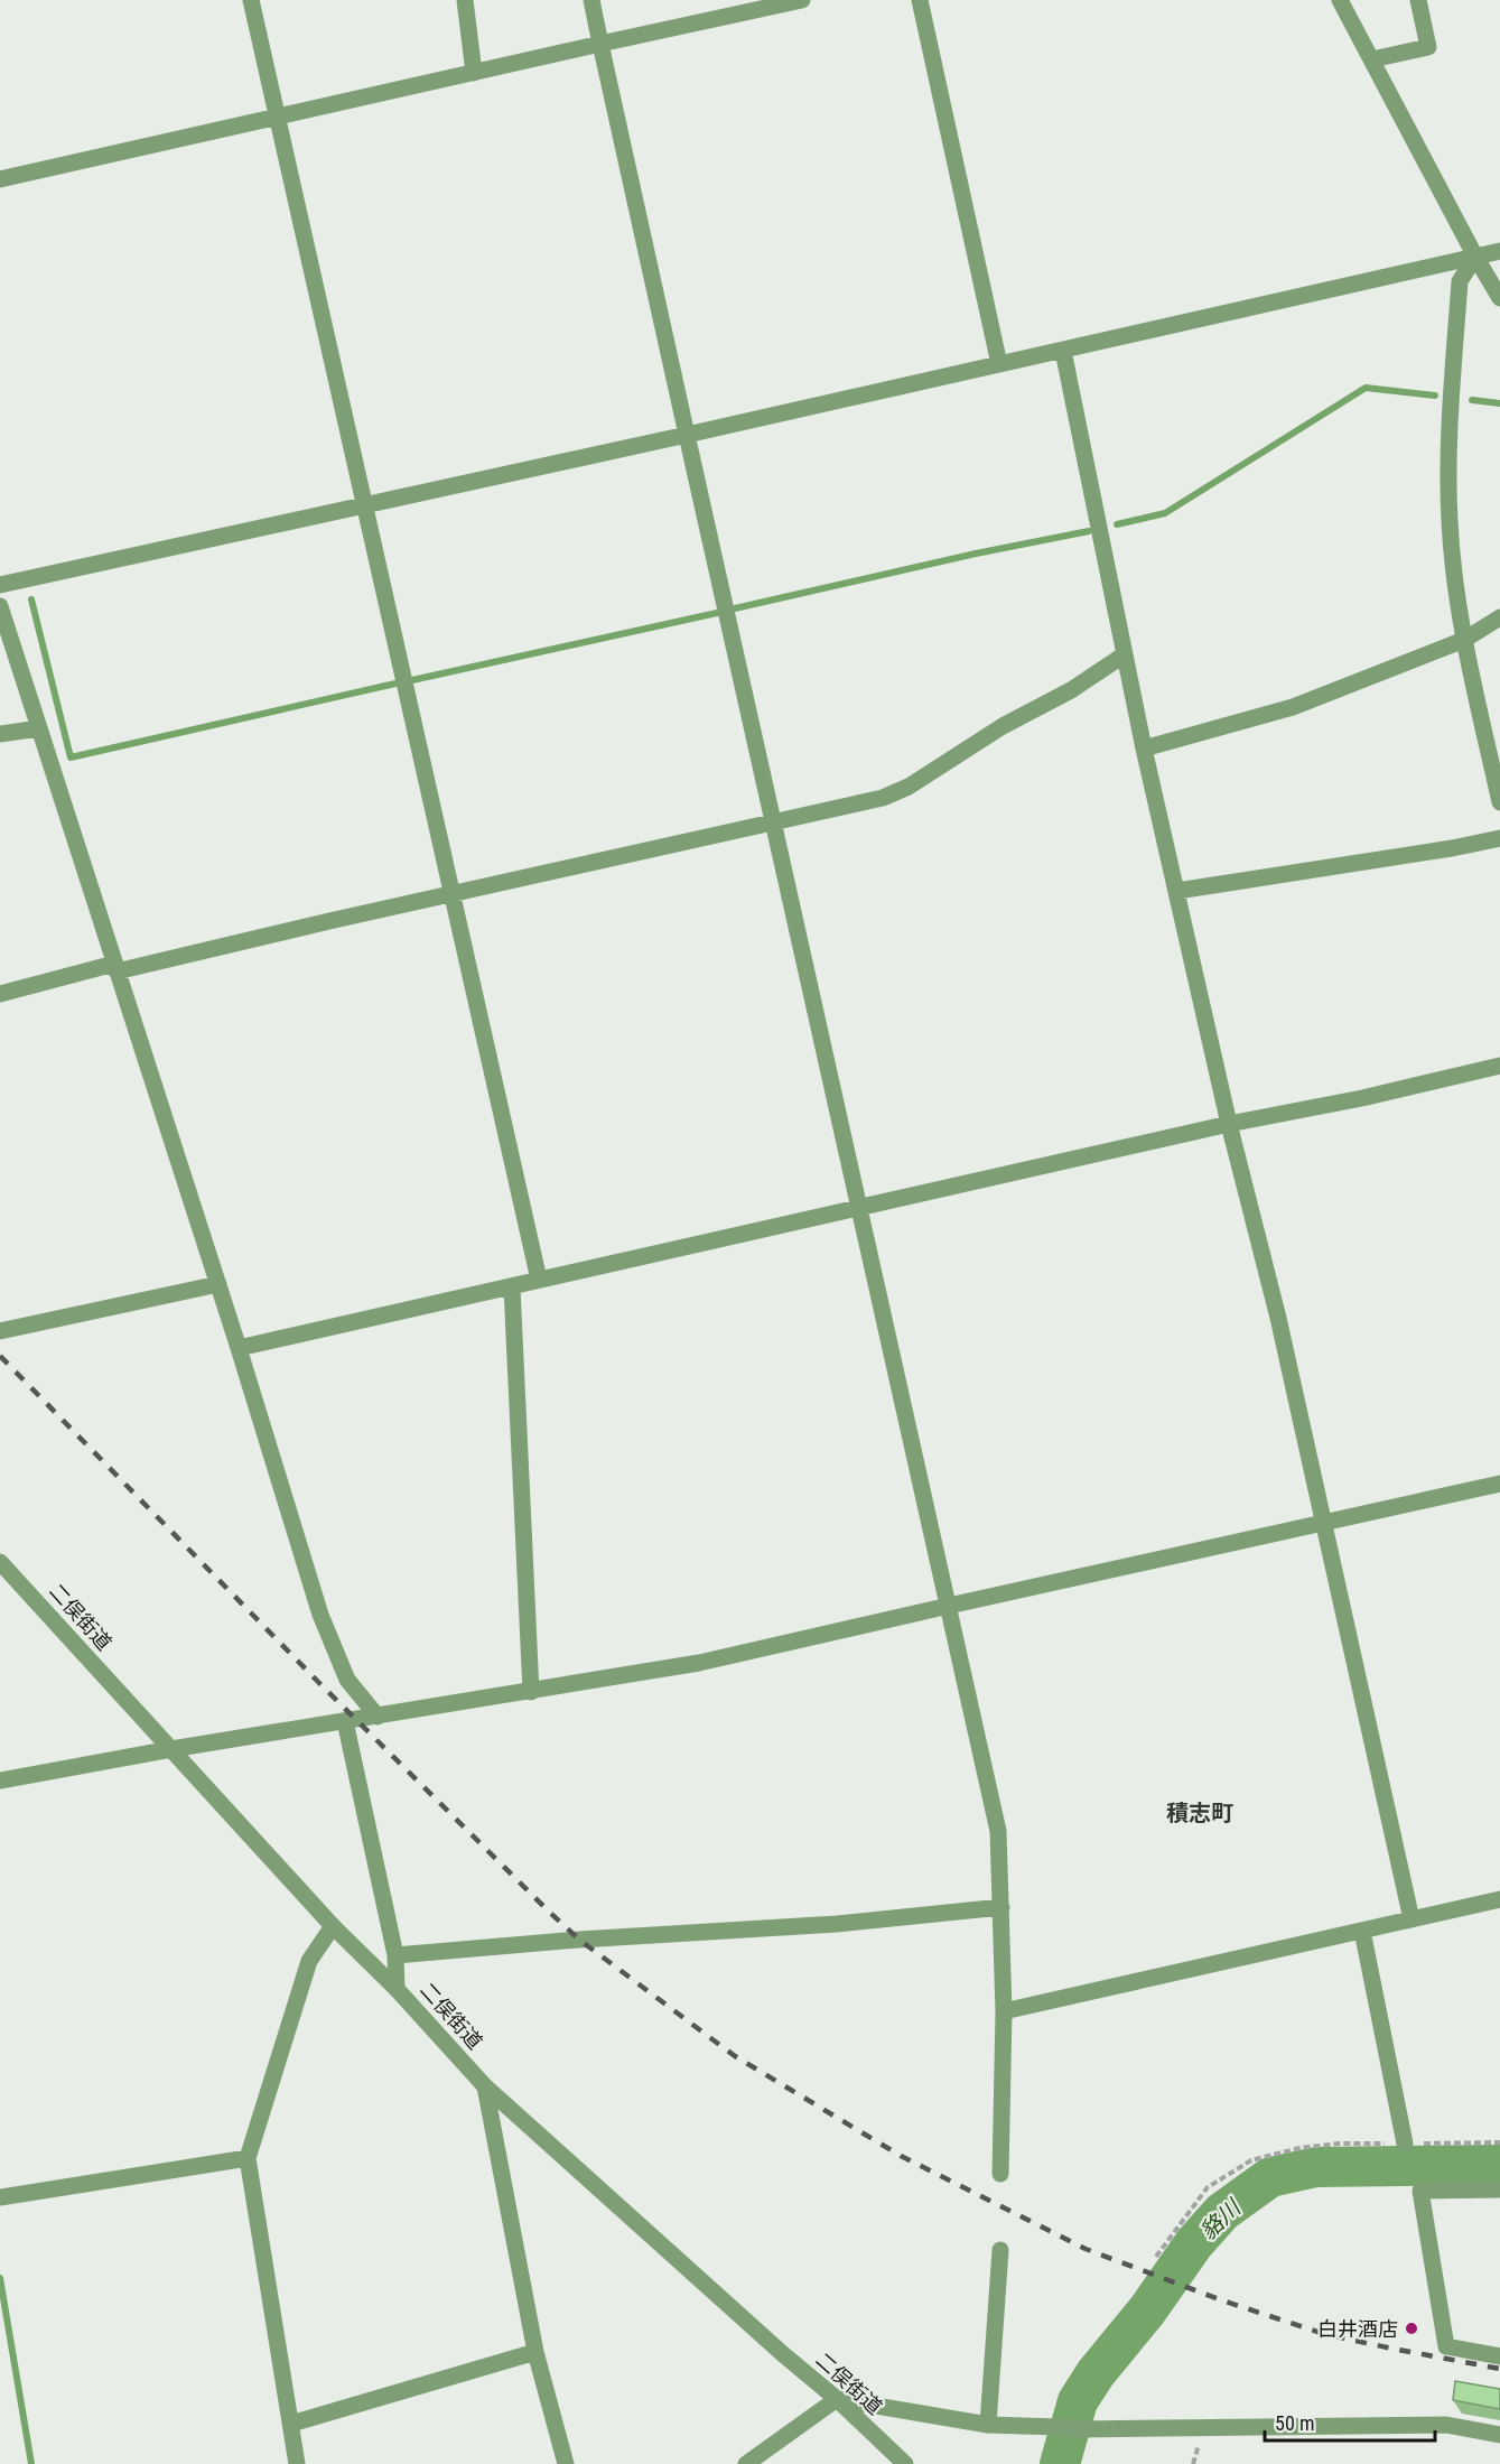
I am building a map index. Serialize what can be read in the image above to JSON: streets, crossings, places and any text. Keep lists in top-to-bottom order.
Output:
{
  "streets": {
    "street": ["二俣街道"]
  },
  "districts": ["積志町"],
  "water": ["貉川"],
  "places": ["白井酒店"],
  "scale_bar": "50 m"
}
